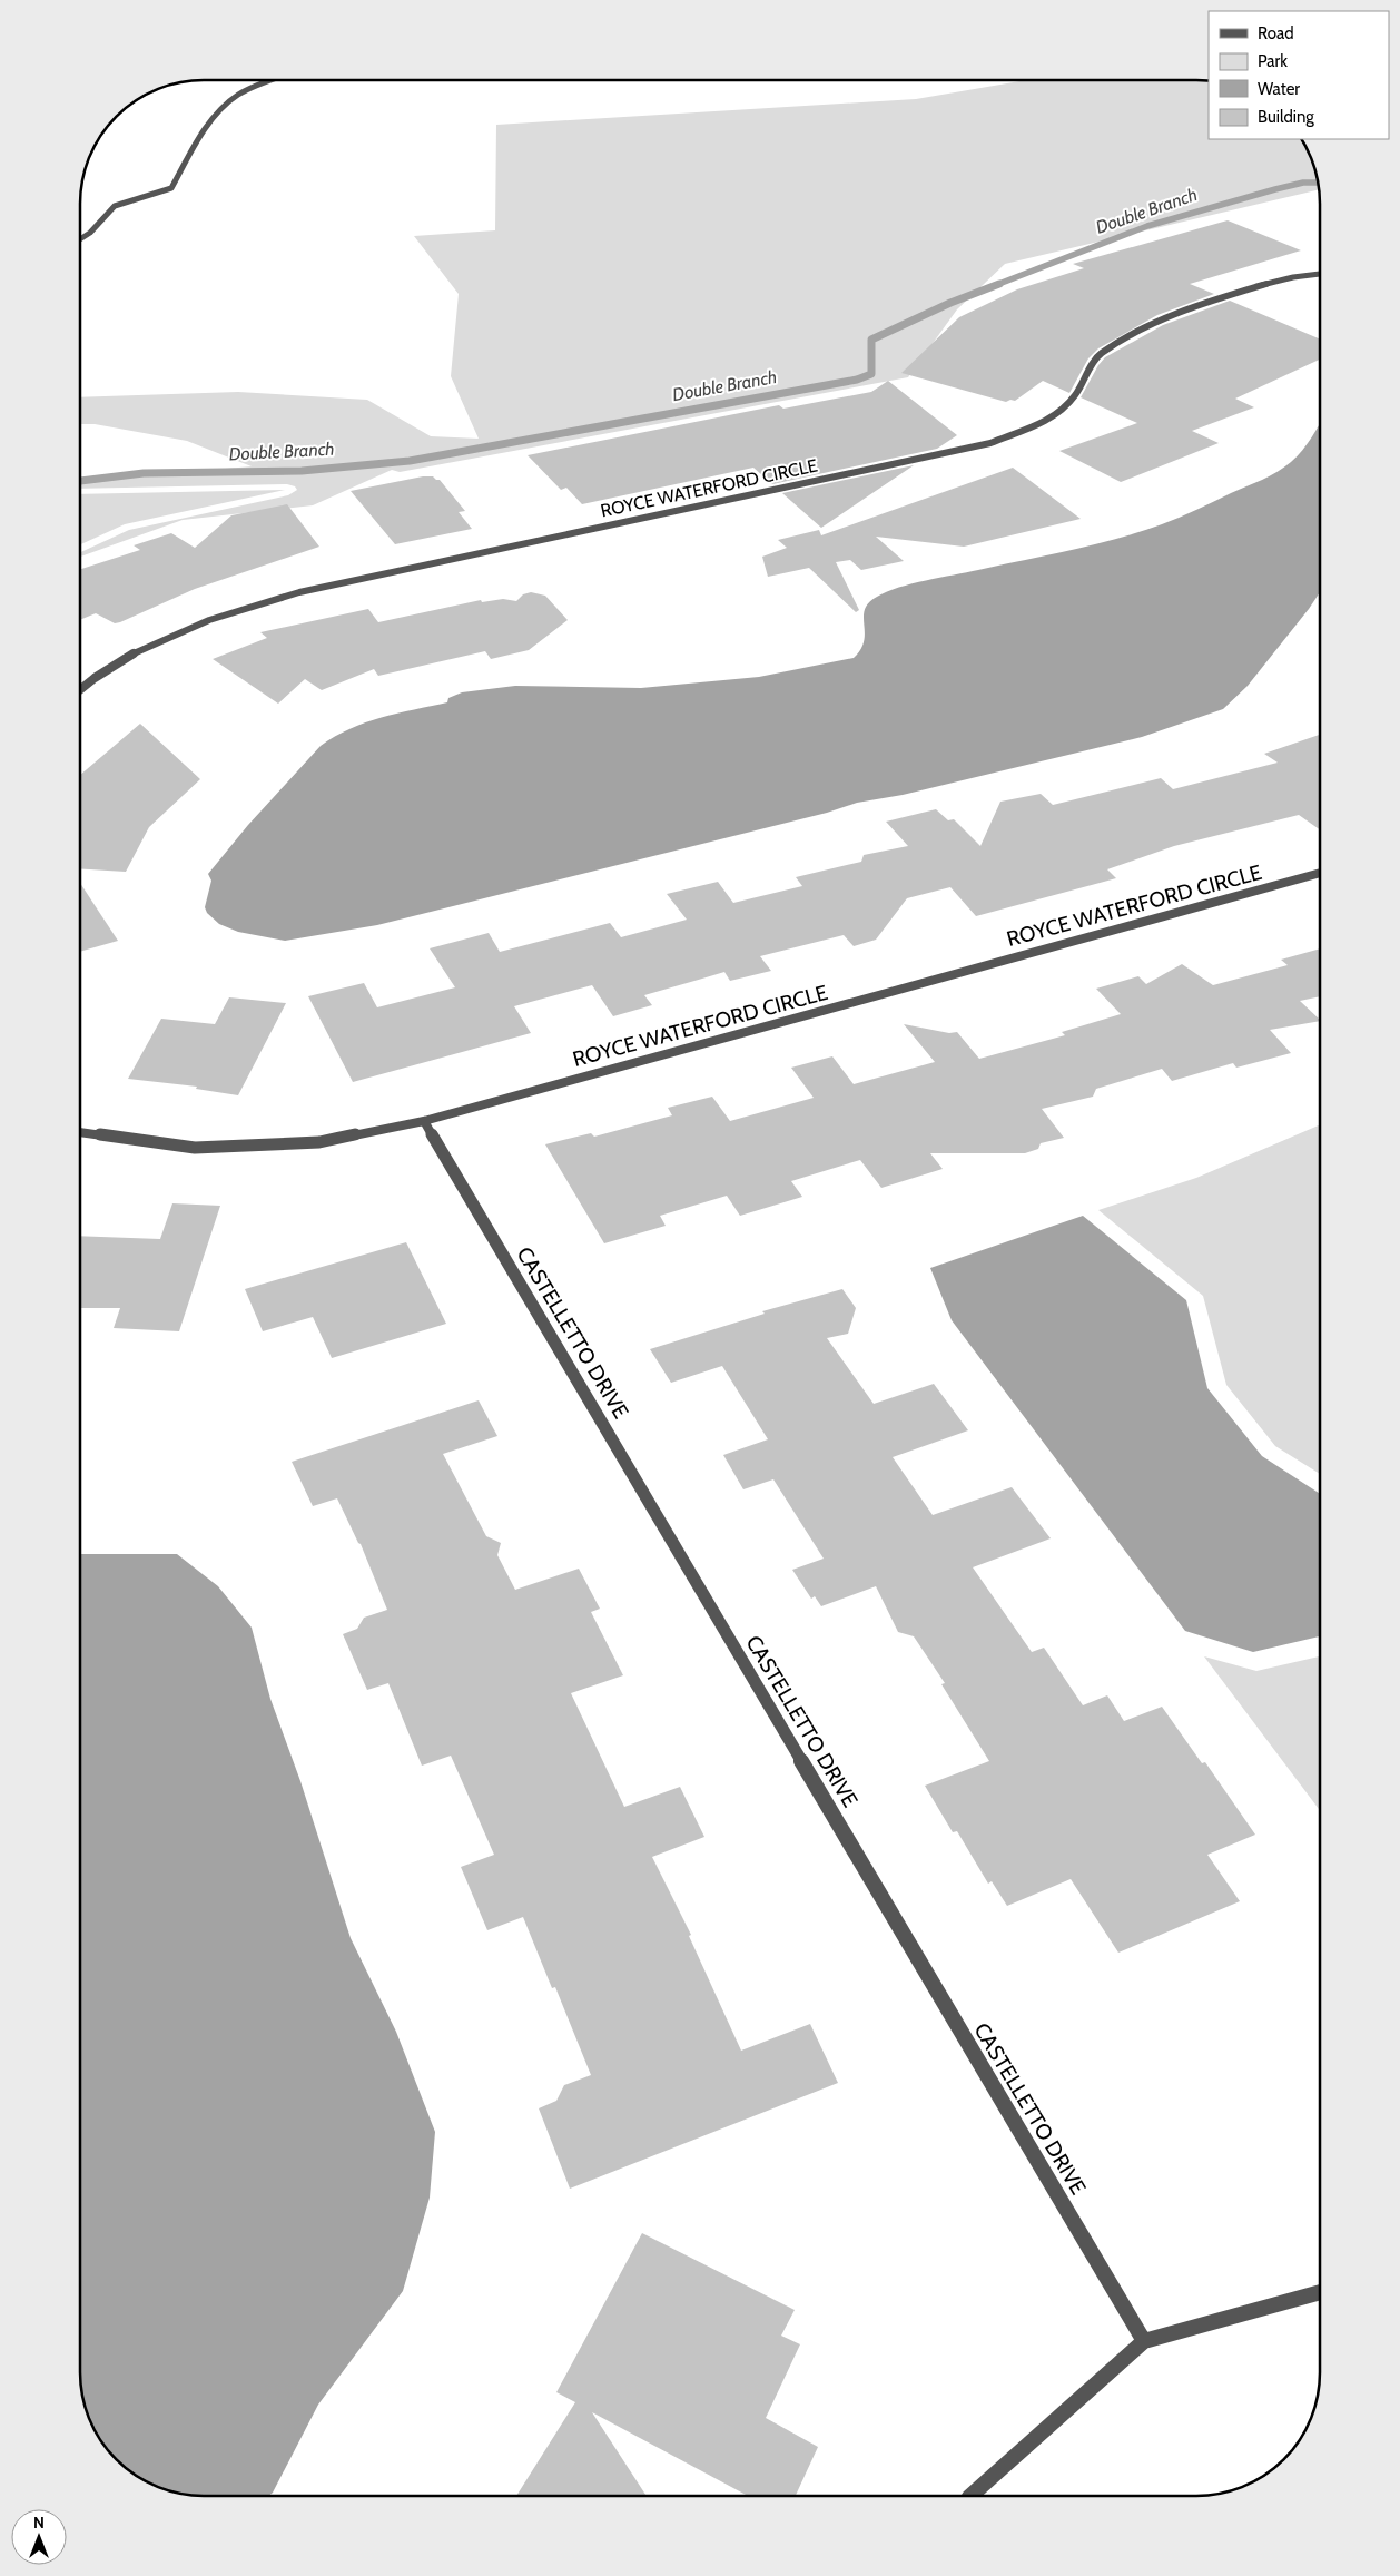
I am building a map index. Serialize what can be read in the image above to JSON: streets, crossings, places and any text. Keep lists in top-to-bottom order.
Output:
{
  "streets": {
    "street": ["ROYCE WATERFORD CIRCLE", "CASTELLETTO DRIVE"]
  },
  "crossings": [
    ["ROYCE WATERFORD CIRCLE", "CASTELLETTO DRIVE"]
  ],
  "water": ["Double Branch"],
  "legend": [
    "Road",
    "Park",
    "Water",
    "Building"
  ],
  "north": "top"
}
